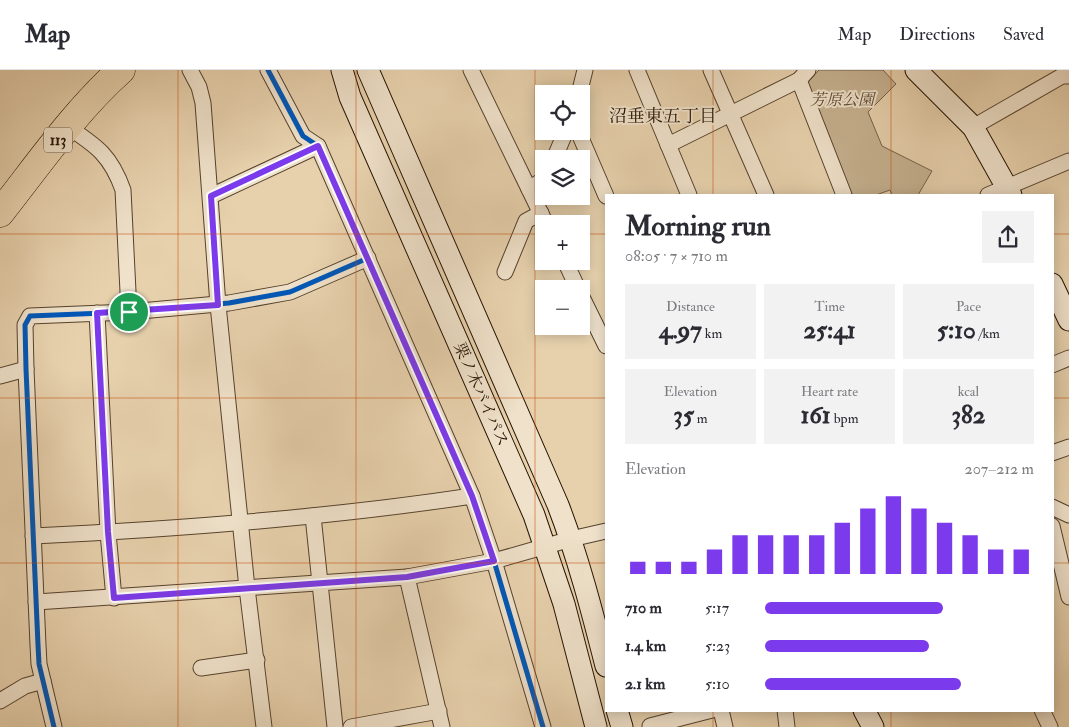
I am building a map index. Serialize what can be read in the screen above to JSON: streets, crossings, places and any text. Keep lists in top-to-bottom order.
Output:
{
  "streets": {
    "highway": ["113"],
    "main road": ["栗ノ木バイパス"]
  },
  "districts": ["沼垂東五丁目"],
  "parks": ["芳原公園"],
  "page": {
    "header": "Map",
    "nav": ["Map", "Directions", "Saved"],
    "map_buttons": ["+", "−"],
    "heading": ["Morning run", "08:05 · 7 × 710 m"],
    "stats": [
      ["Distance", "4.97 km"],
      ["Time", "25:41"],
      ["Pace", "5:10 /km"],
      ["Elevation", "35 m"],
      ["Heart rate", "161 bpm"],
      ["kcal", "382"]
    ],
    "chart": ["Elevation", "207–212 m"],
    "list": [
      {
        "name": "710 m",
        "note": "5:17"
      },
      {
        "name": "1.4 km",
        "note": "5:23"
      },
      {
        "name": "2.1 km",
        "note": "5:10"
      }
    ]
  }
}
